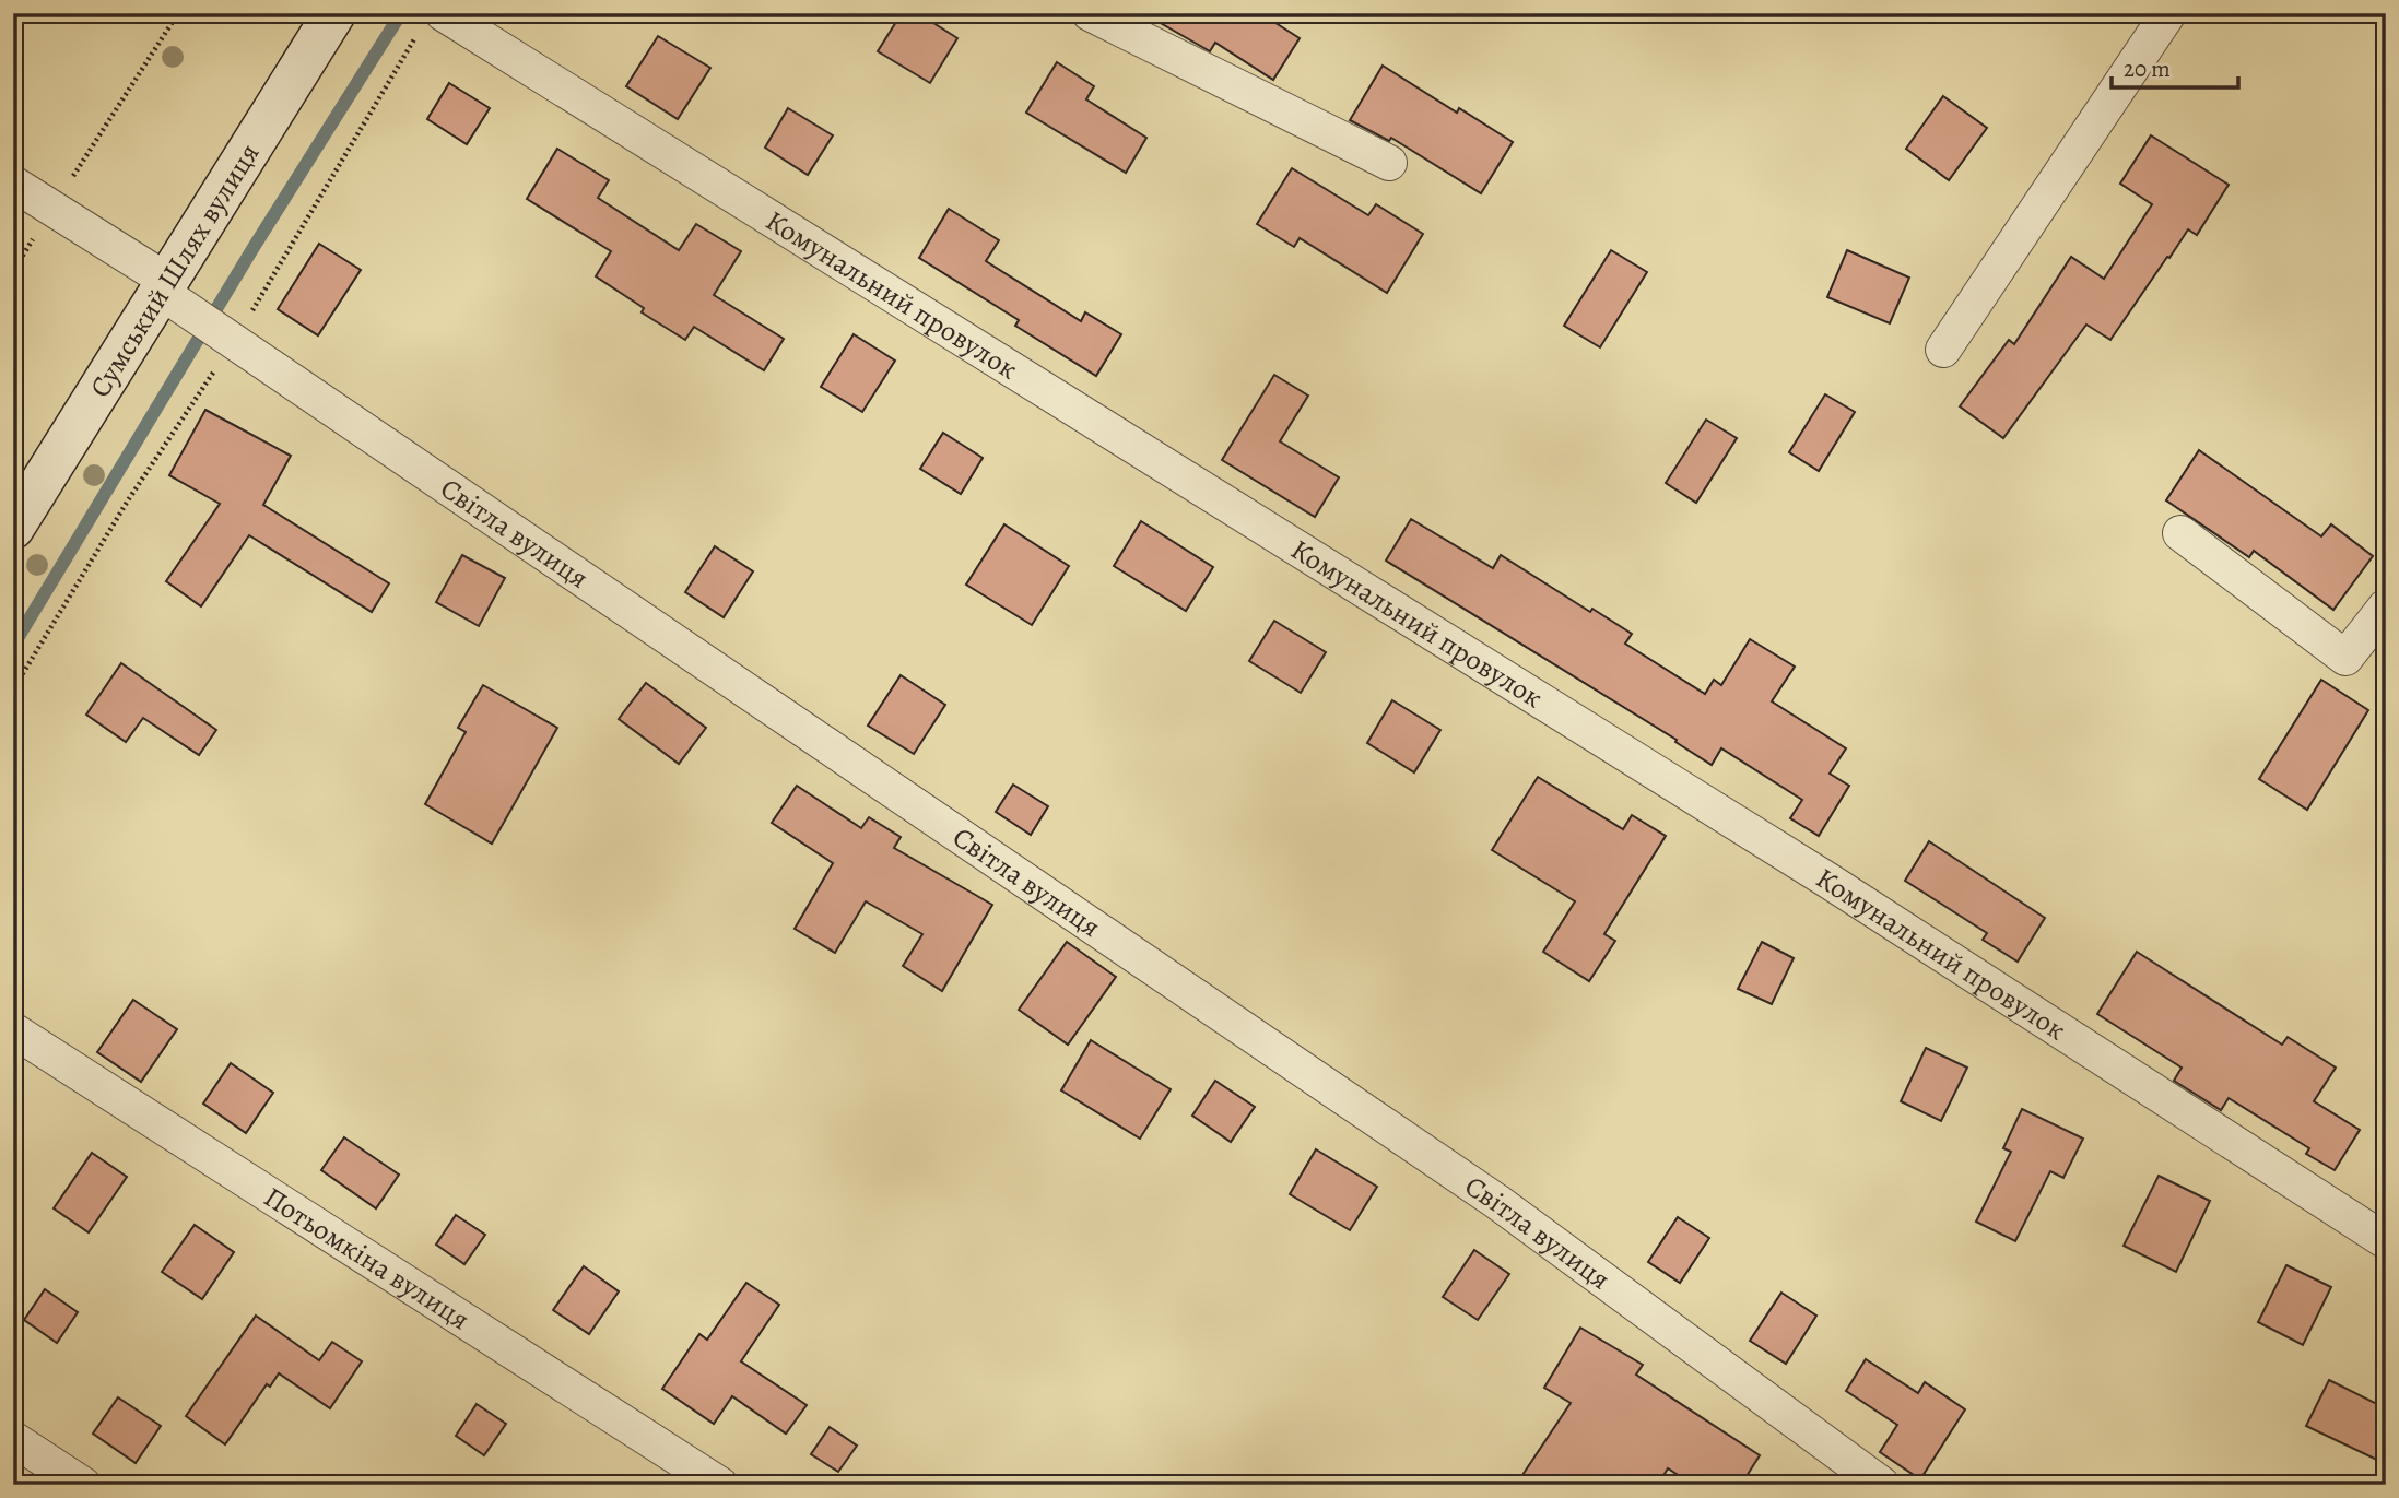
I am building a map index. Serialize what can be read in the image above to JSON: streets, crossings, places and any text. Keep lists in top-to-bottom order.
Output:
{
  "streets": {
    "main road": ["Сумський Шлях вулиця"],
    "street": ["Комунальний провулок", "Світла вулиця", "Потьомкіна вулиця"]
  },
  "crossings": [
    ["Сумський Шлях вулиця", "Світла вулиця"]
  ],
  "scale_bar": "20 m"
}
